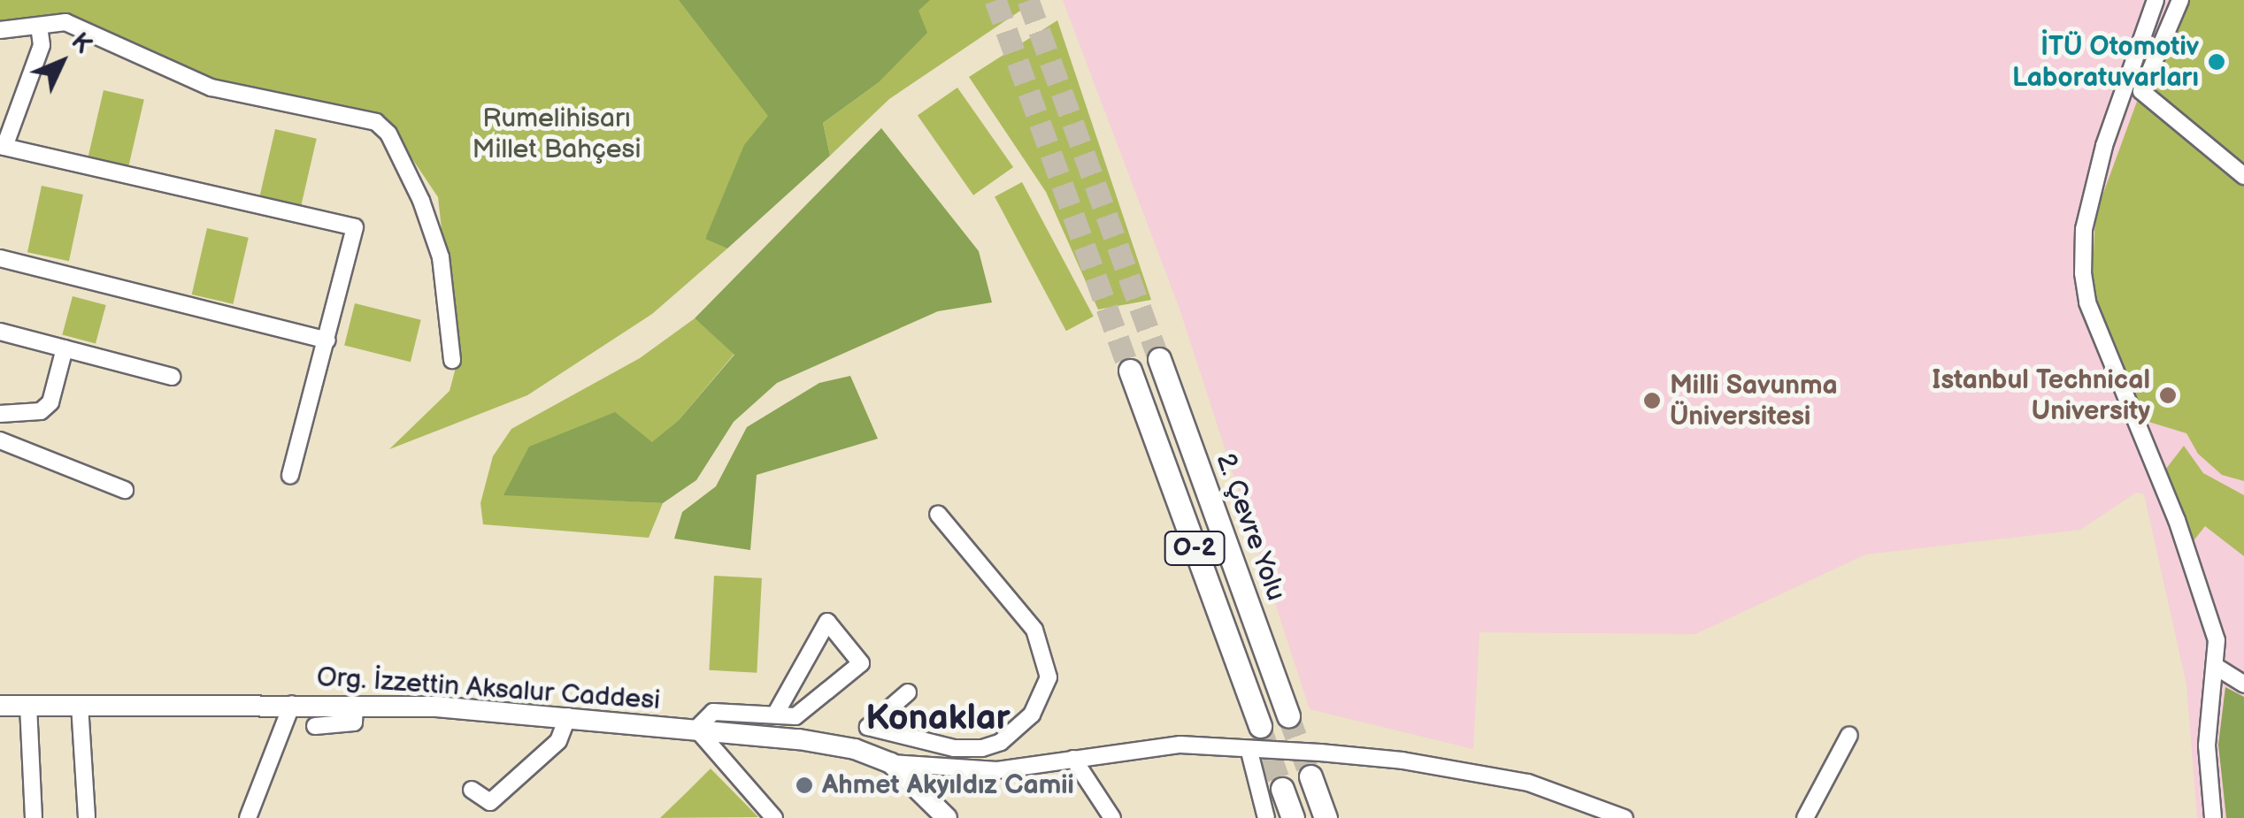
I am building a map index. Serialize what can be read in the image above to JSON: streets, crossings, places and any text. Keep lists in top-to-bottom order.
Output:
{
  "streets": {
    "highway": ["2. Çevre Yolu", "O-2"],
    "main road": ["Org. İzzettin Aksalur Caddesi"]
  },
  "districts": ["Konaklar"],
  "parks": ["Rumelihisarı Millet Bahçesi"],
  "places": [
    "İTÜ Otomotiv Laboratuvarları",
    "Istanbul Technical University",
    "Milli Savunma Üniversitesi",
    "Ahmet Akyıldız Camii"
  ],
  "north": "top right"
}
